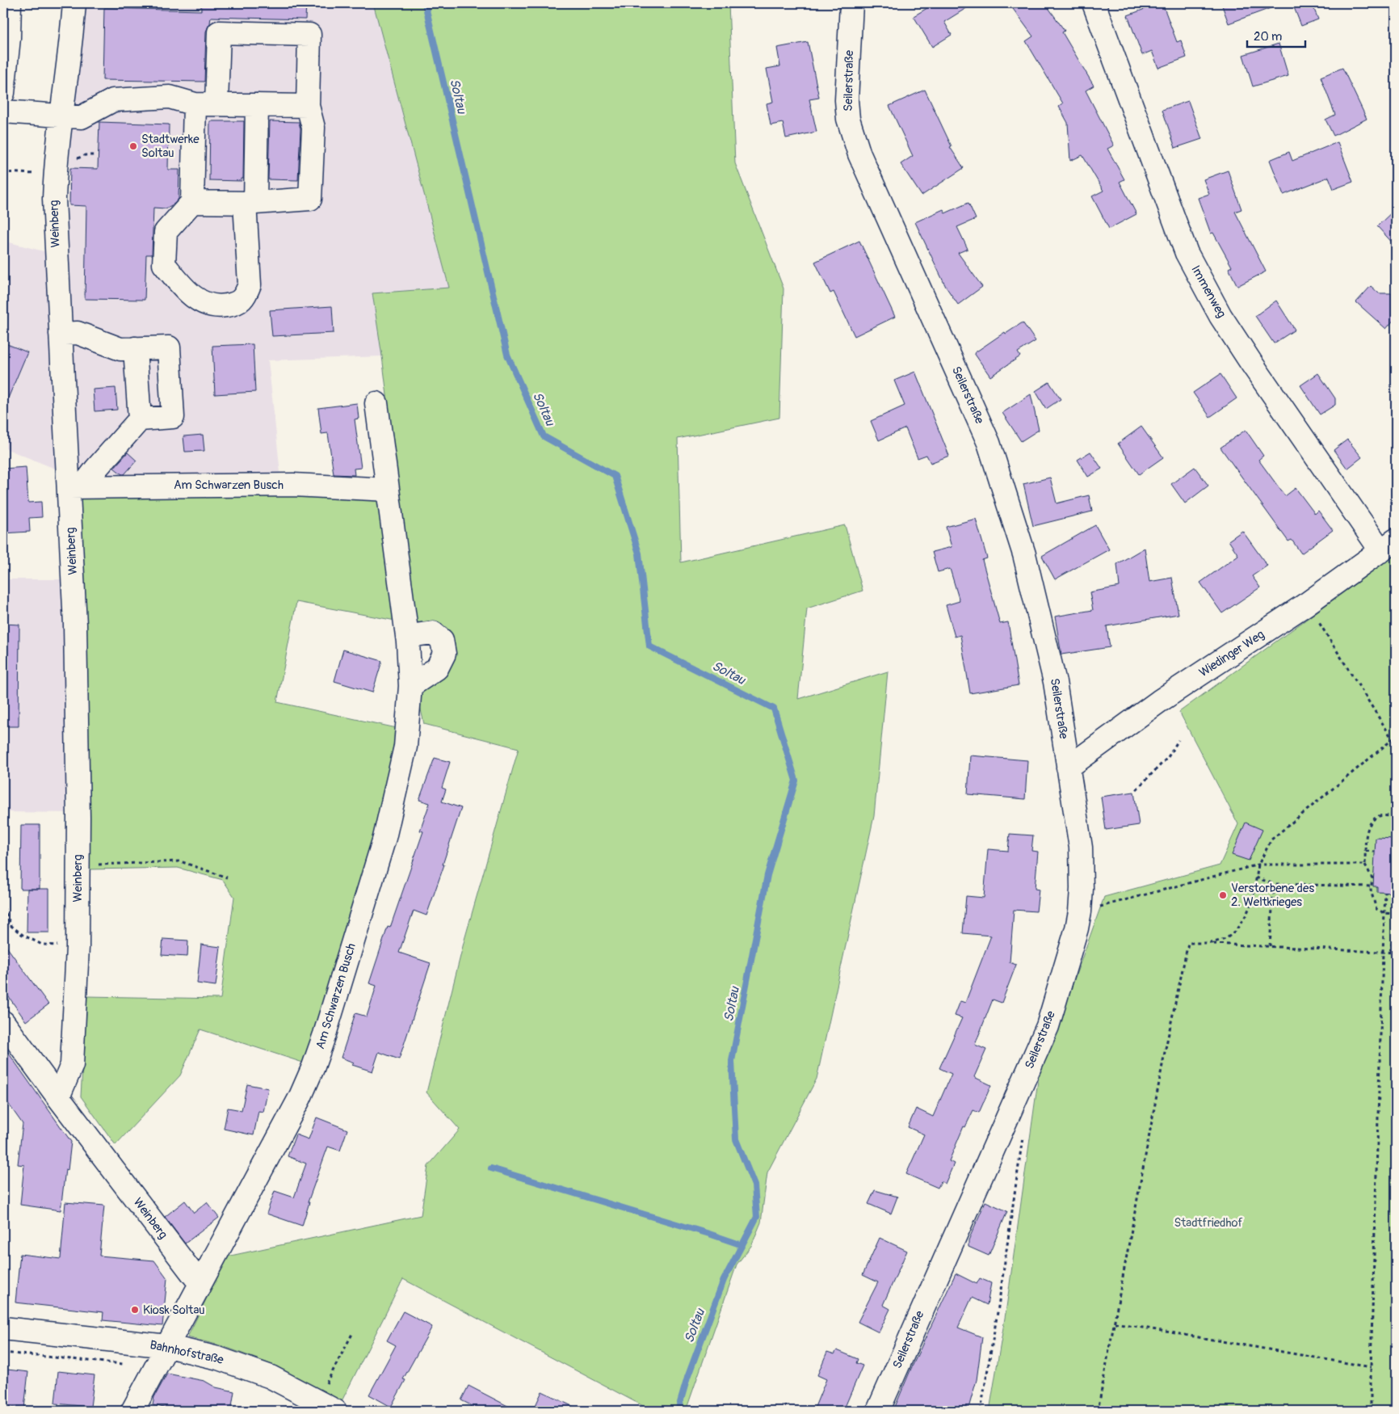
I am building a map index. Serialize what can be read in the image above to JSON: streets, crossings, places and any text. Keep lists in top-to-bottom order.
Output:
{
  "streets": {
    "street": [
      "Seilerstraße",
      "Weinberg",
      "Immenweg",
      "Am Schwarzen Busch",
      "Wiedinger Weg",
      "Bahnhofstraße"
    ]
  },
  "crossings": [
    ["Seilerstraße", "Wiedinger Weg"],
    ["Weinberg", "Am Schwarzen Busch"],
    ["Immenweg", "Wiedinger Weg"]
  ],
  "water": ["Soltau"],
  "parks": ["Stadtfriedhof"],
  "places": ["Stadtwerke Soltau", "Verstorbene des 2. Weltkrieges", "Kiosk Soltau"],
  "scale_bar": "20 m"
}
